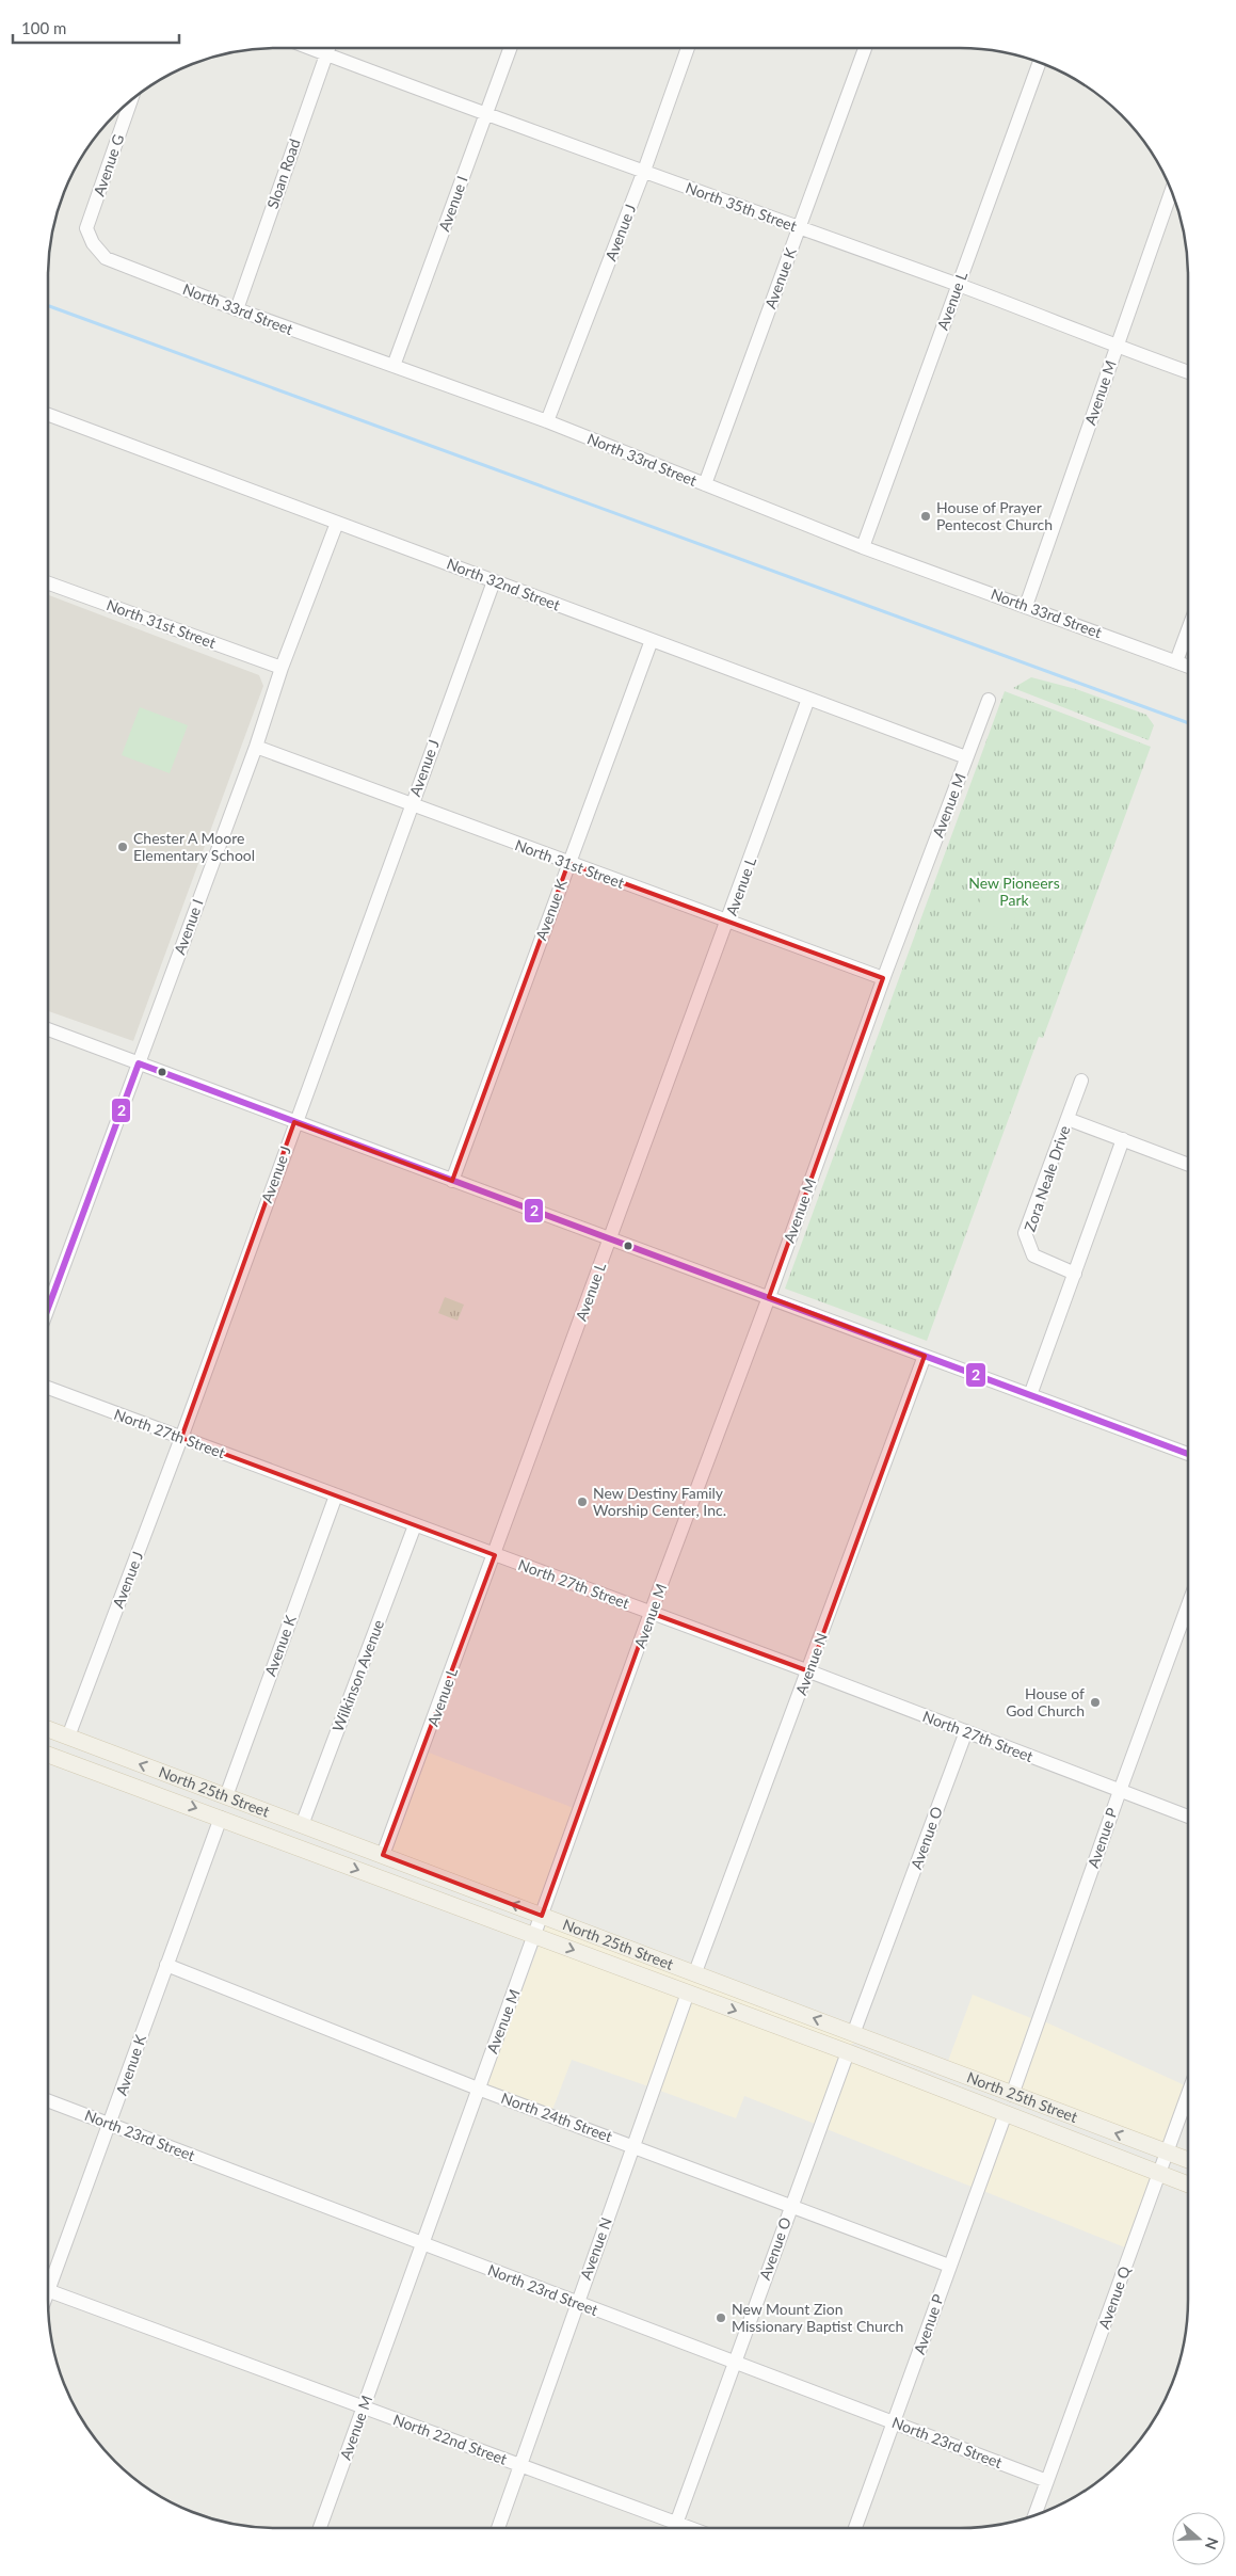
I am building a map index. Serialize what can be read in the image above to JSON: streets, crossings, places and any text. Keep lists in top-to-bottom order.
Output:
{
  "streets": {
    "main road": ["North 25th Street"],
    "street": [
      "Avenue G",
      "Sloan Road",
      "Avenue I",
      "North 35th Street",
      "Avenue J",
      "Avenue K",
      "Avenue L",
      "North 33rd Street",
      "Avenue M",
      "North 32nd Street",
      "North 31st Street",
      "Zora Neale Drive",
      "North 27th Street",
      "Avenue N",
      "Wilkinson Avenue",
      "Avenue O",
      "Avenue P",
      "North 24th Street",
      "North 23rd Street",
      "Avenue Q",
      "North 22nd Street"
    ]
  },
  "crossings": [
    ["Avenue G", "North 33rd Street"],
    ["Sloan Road", "North 35th Street"],
    ["Sloan Road", "North 33rd Street"],
    ["Avenue I", "North 35th Street"],
    ["Avenue I", "North 33rd Street"],
    ["Avenue I", "North 32nd Street"],
    ["Avenue I", "North 31st Street"],
    ["North 35th Street", "Avenue J"],
    ["North 35th Street", "Avenue K"],
    ["North 35th Street", "Avenue L"],
    ["North 35th Street", "Avenue M"],
    ["Avenue J", "North 33rd Street"],
    ["Avenue J", "North 32nd Street"],
    ["Avenue J", "North 31st Street"],
    ["Avenue J", "North 27th Street"],
    ["Avenue J", "North 25th Street"],
    ["Avenue K", "North 33rd Street"],
    ["Avenue K", "North 32nd Street"],
    ["Avenue K", "North 31st Street"],
    ["Avenue K", "North 27th Street"],
    ["Avenue K", "North 25th Street"],
    ["Avenue K", "North 24th Street"],
    ["Avenue K", "North 23rd Street"],
    ["Avenue L", "North 33rd Street"],
    ["Avenue L", "North 32nd Street"],
    ["Avenue L", "North 31st Street"],
    ["Avenue L", "North 27th Street"],
    ["Avenue L", "North 25th Street"],
    ["North 33rd Street", "Avenue M"],
    ["Avenue M", "North 32nd Street"],
    ["Avenue M", "North 31st Street"],
    ["Avenue M", "North 27th Street"],
    ["Avenue M", "North 25th Street"],
    ["Avenue M", "North 24th Street"],
    ["Avenue M", "North 23rd Street"],
    ["Avenue M", "North 22nd Street"],
    ["North 27th Street", "Avenue N"],
    ["North 27th Street", "Wilkinson Avenue"],
    ["North 27th Street", "Avenue O"],
    ["North 27th Street", "Avenue P"],
    ["Avenue N", "North 25th Street"],
    ["Avenue N", "North 24th Street"],
    ["Avenue N", "North 23rd Street"],
    ["Avenue N", "North 22nd Street"],
    ["Wilkinson Avenue", "North 25th Street"],
    ["North 25th Street", "Avenue O"],
    ["North 25th Street", "Avenue P"],
    ["North 25th Street", "Avenue Q"],
    ["Avenue O", "North 24th Street"],
    ["Avenue O", "North 23rd Street"],
    ["Avenue P", "North 24th Street"],
    ["Avenue P", "North 23rd Street"],
    ["North 23rd Street", "Avenue Q"]
  ],
  "parks": ["New Pioneers Park"],
  "places": [
    "House of Prayer Pentecost Church",
    "Chester A Moore Elementary School",
    "New Destiny Family Worship Center, Inc.",
    "House of God Church",
    "New Mount Zion Missionary Baptist Church"
  ],
  "lines": ["transit line 2"],
  "scale_bar": "100 m",
  "north": "right"
}
